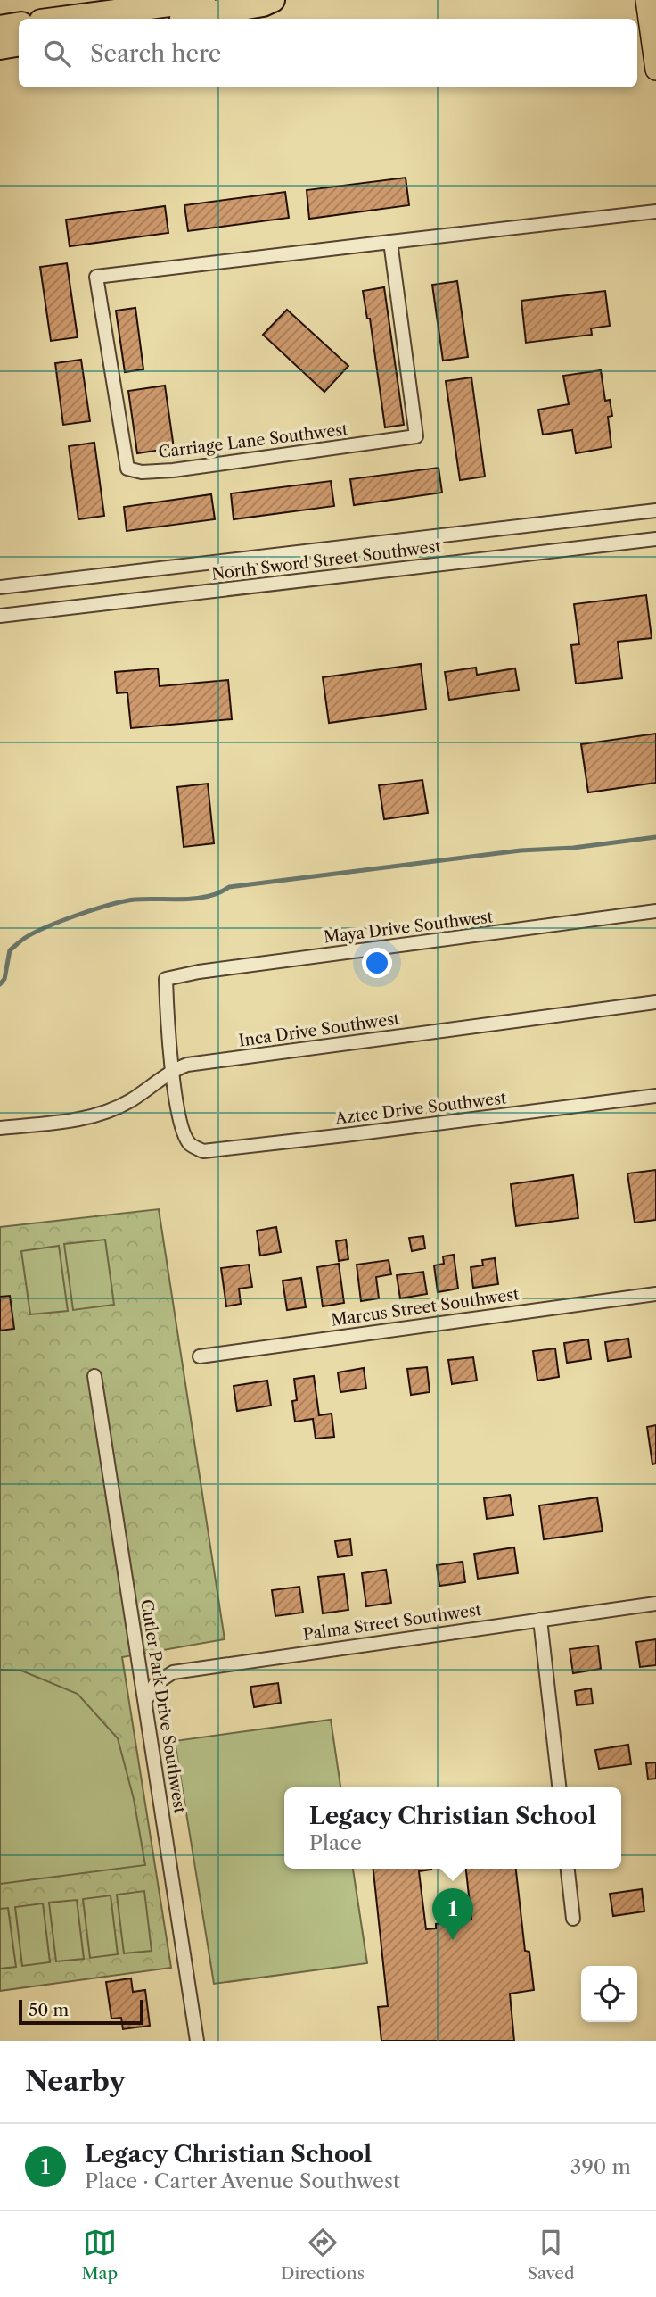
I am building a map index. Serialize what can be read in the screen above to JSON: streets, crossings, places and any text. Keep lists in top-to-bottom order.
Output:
{
  "streets": {
    "street": [
      "Carriage Lane Southwest",
      "North Sword Street Southwest",
      "Maya Drive Southwest",
      "Inca Drive Southwest",
      "Aztec Drive Southwest",
      "Marcus Street Southwest",
      "Palma Street Southwest",
      "Cutler Park Drive Southwest"
    ]
  },
  "crossings": [
    ["Maya Drive Southwest", "Inca Drive Southwest"],
    ["Maya Drive Southwest", "Aztec Drive Southwest"],
    ["Inca Drive Southwest", "Aztec Drive Southwest"],
    ["Palma Street Southwest", "Cutler Park Drive Southwest"]
  ],
  "scale_bar": "50 m",
  "page": {
    "search": "Search here",
    "popup": ["Legacy Christian School", "Place"],
    "pins": "1",
    "scale": "50 m",
    "heading": "Nearby",
    "list": [
      {
        "mark": "1",
        "name": "Legacy Christian School",
        "note": "Place · Carter Avenue Southwest",
        "value": "390 m"
      }
    ],
    "nav": ["Map", "Directions", "Saved"]
  }
}
